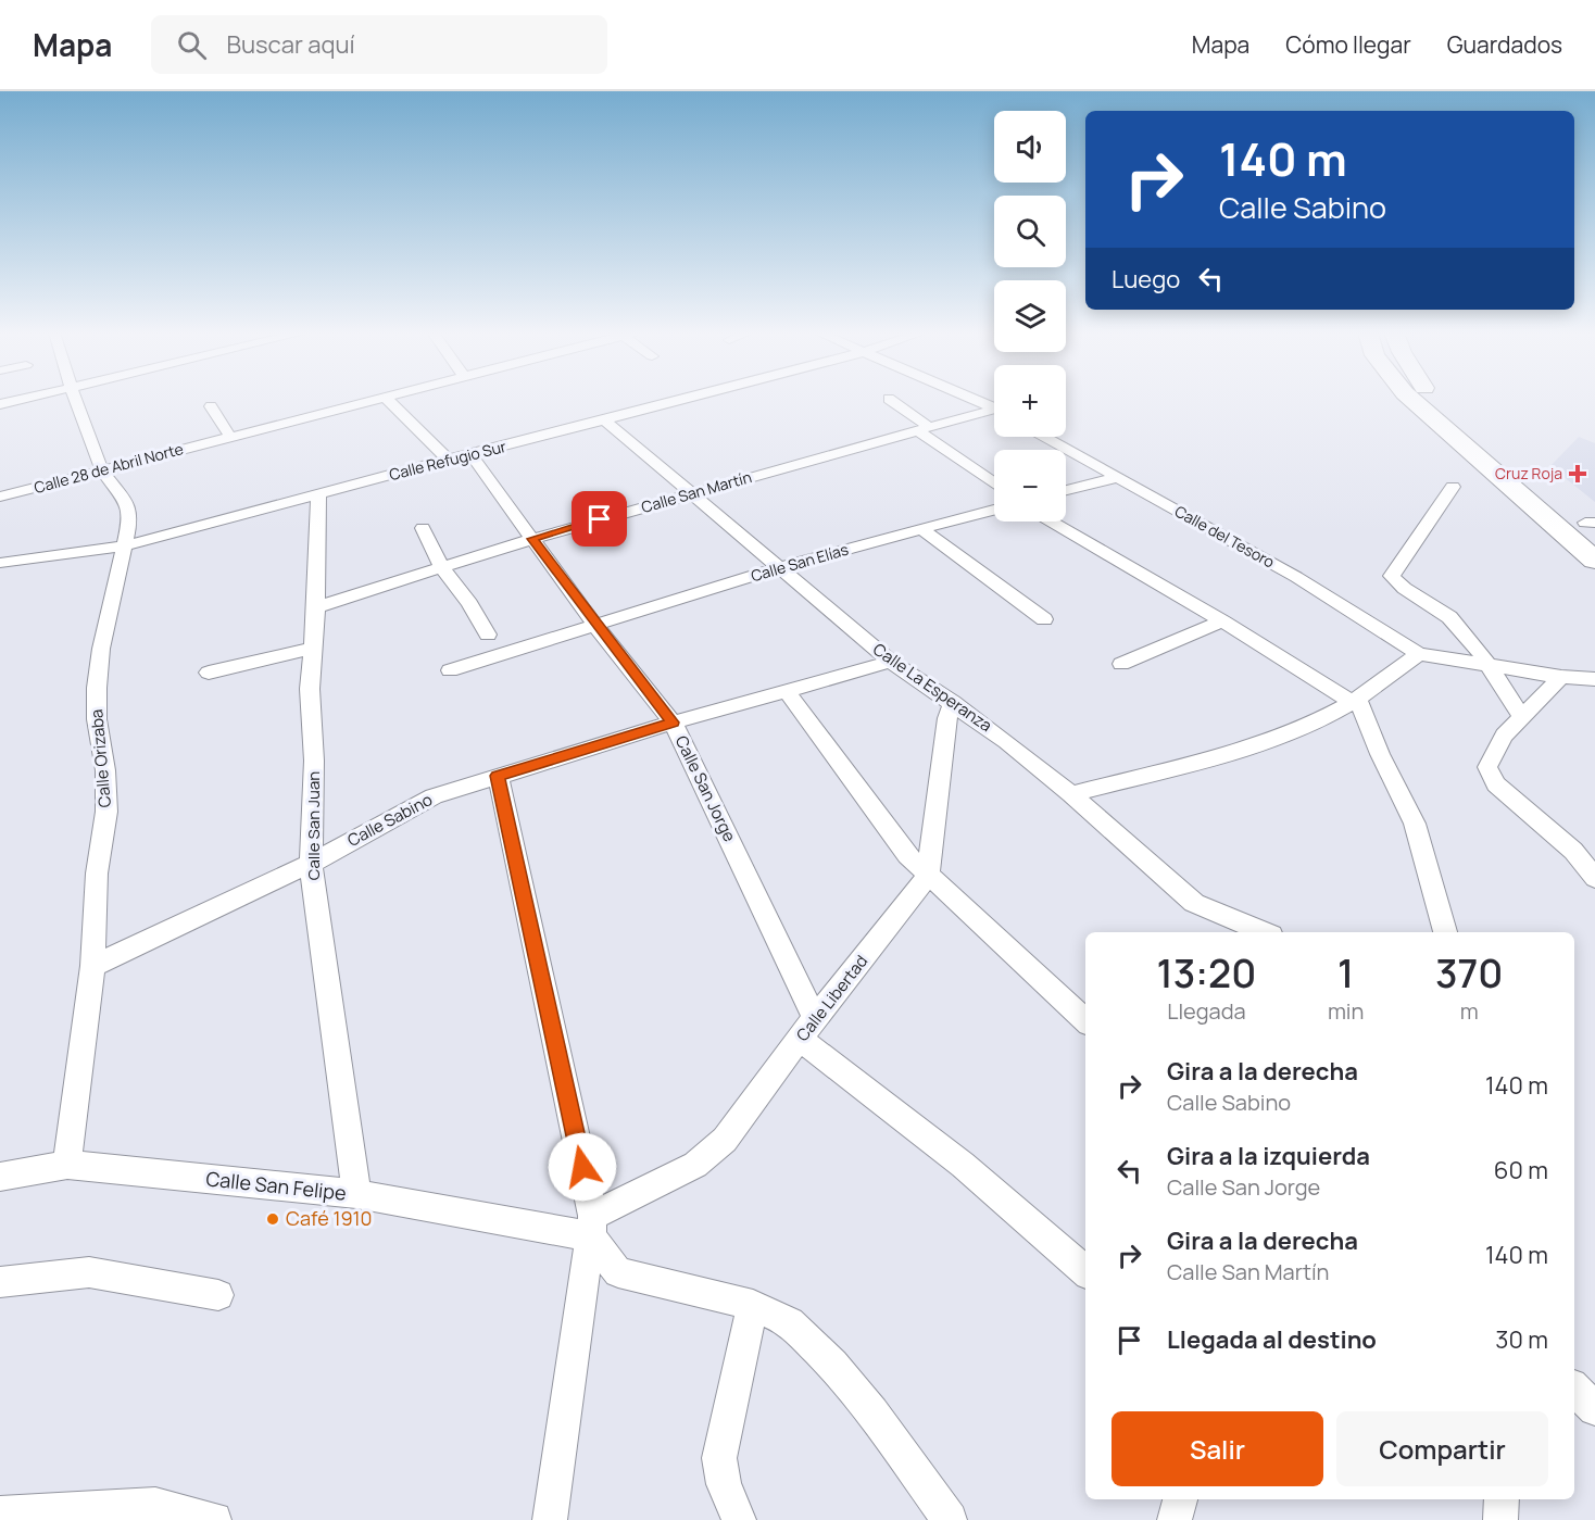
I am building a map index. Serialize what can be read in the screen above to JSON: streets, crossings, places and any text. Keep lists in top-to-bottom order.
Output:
{
  "streets": {
    "street": [
      "Calle Refugio Sur",
      "Calle 28 de Abril Norte",
      "Calle San Martín",
      "Calle del Tesoro",
      "Calle San Elías",
      "Calle La Esperanza",
      "Calle Orizaba",
      "Calle San Jorge",
      "Calle Sabino",
      "Calle San Juan",
      "Calle Libertad",
      "Calle San Felipe"
    ]
  },
  "crossings": [
    ["Calle Refugio Sur", "Calle La Esperanza"],
    ["Calle Refugio Sur", "Calle Orizaba"],
    ["Calle Refugio Sur", "Calle San Jorge"],
    ["Calle Refugio Sur", "Calle San Juan"],
    ["Calle 28 de Abril Norte", "Calle Orizaba"],
    ["Calle San Martín", "Calle La Esperanza"],
    ["Calle San Martín", "Calle San Jorge"],
    ["Calle San Martín", "Calle San Juan"],
    ["Calle San Elías", "Calle La Esperanza"],
    ["Calle San Elías", "Calle San Jorge"],
    ["Calle La Esperanza", "Calle Sabino"],
    ["Calle Orizaba", "Calle Sabino"],
    ["Calle Orizaba", "Calle San Felipe"],
    ["Calle San Jorge", "Calle Sabino"],
    ["Calle San Jorge", "Calle Libertad"],
    ["Calle Sabino", "Calle San Juan"],
    ["Calle San Juan", "Calle San Felipe"],
    ["Calle Libertad", "Calle San Felipe"]
  ],
  "places": {
    "health": ["Cruz Roja"],
    "other": ["Café 1910"]
  },
  "page": {
    "header": "Mapa",
    "search": "Buscar aquí",
    "nav": ["Mapa", "Cómo llegar", "Guardados"],
    "map_buttons": ["+", "−"],
    "turn": ["140 m", "Calle Sabino"],
    "then": "Luego",
    "eta": [
      "13:20",
      "Llegada",
      "1",
      "min",
      "370",
      "m"
    ],
    "list": [
      {
        "name": "Gira a la derecha",
        "note": "Calle Sabino",
        "value": "140 m"
      },
      {
        "name": "Gira a la izquierda",
        "note": "Calle San Jorge",
        "value": "60 m"
      },
      {
        "name": "Gira a la derecha",
        "note": "Calle San Martín",
        "value": "140 m"
      },
      {
        "name": "Llegada al destino",
        "value": "30 m"
      }
    ],
    "buttons": ["Salir", "Compartir"]
  }
}
